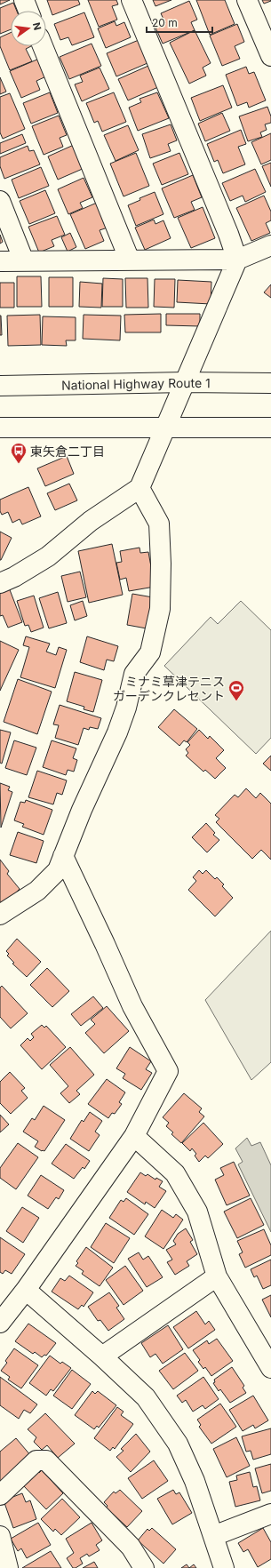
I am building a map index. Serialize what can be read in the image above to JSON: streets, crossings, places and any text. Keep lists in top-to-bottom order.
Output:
{
  "streets": {
    "main road": ["National Highway Route 1"]
  },
  "places": {
    "bus stop": ["東矢倉二丁目"],
    "sports": ["ミナミ草津テニス ガーデンクレセント"]
  },
  "scale_bar": "20 m",
  "north": "right"
}
